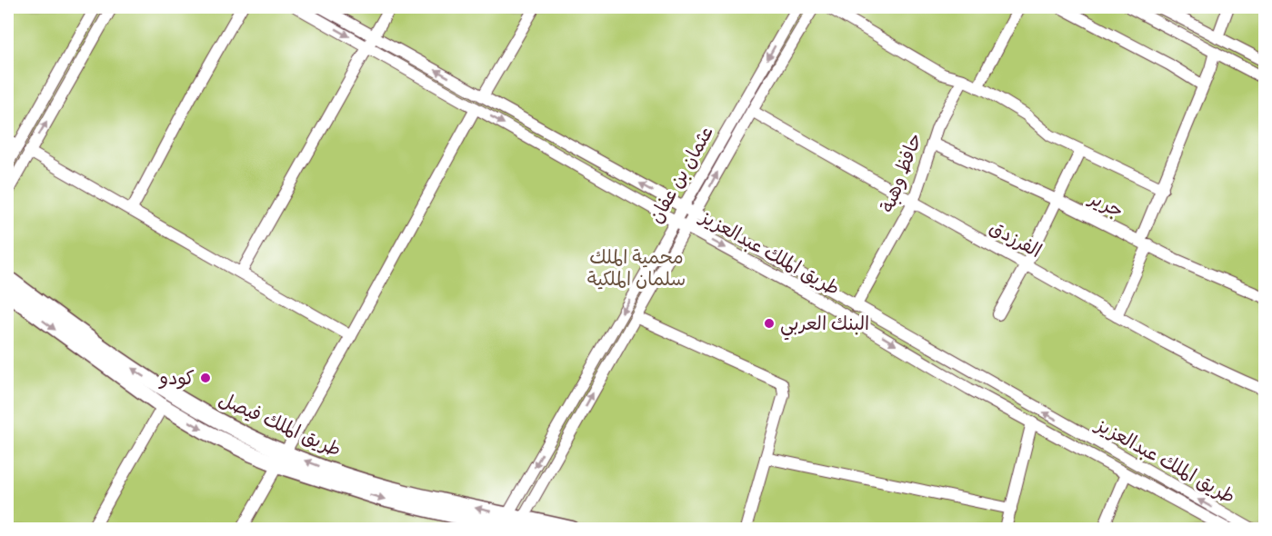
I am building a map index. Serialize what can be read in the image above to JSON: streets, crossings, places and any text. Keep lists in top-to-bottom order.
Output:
{
  "streets": {
    "main road": ["طريق الملك فيصل"],
    "street": [
      "حافظ وهبة",
      "عثمان بن عفان",
      "جرير",
      "الفرزدق",
      "طريق الملك عبدالعزيز"
    ]
  },
  "crossings": [
    ["حافظ وهبة", "جرير"],
    ["حافظ وهبة", "الفرزدق"],
    ["حافظ وهبة", "طريق الملك عبدالعزيز"],
    ["عثمان بن عفان", "الفرزدق"],
    ["عثمان بن عفان", "طريق الملك عبدالعزيز"],
    ["عثمان بن عفان", "طريق الملك فيصل"]
  ],
  "parks": ["محمية الملك سلمان الملكية"],
  "places": ["البنك العربي", "كودو"]
}
